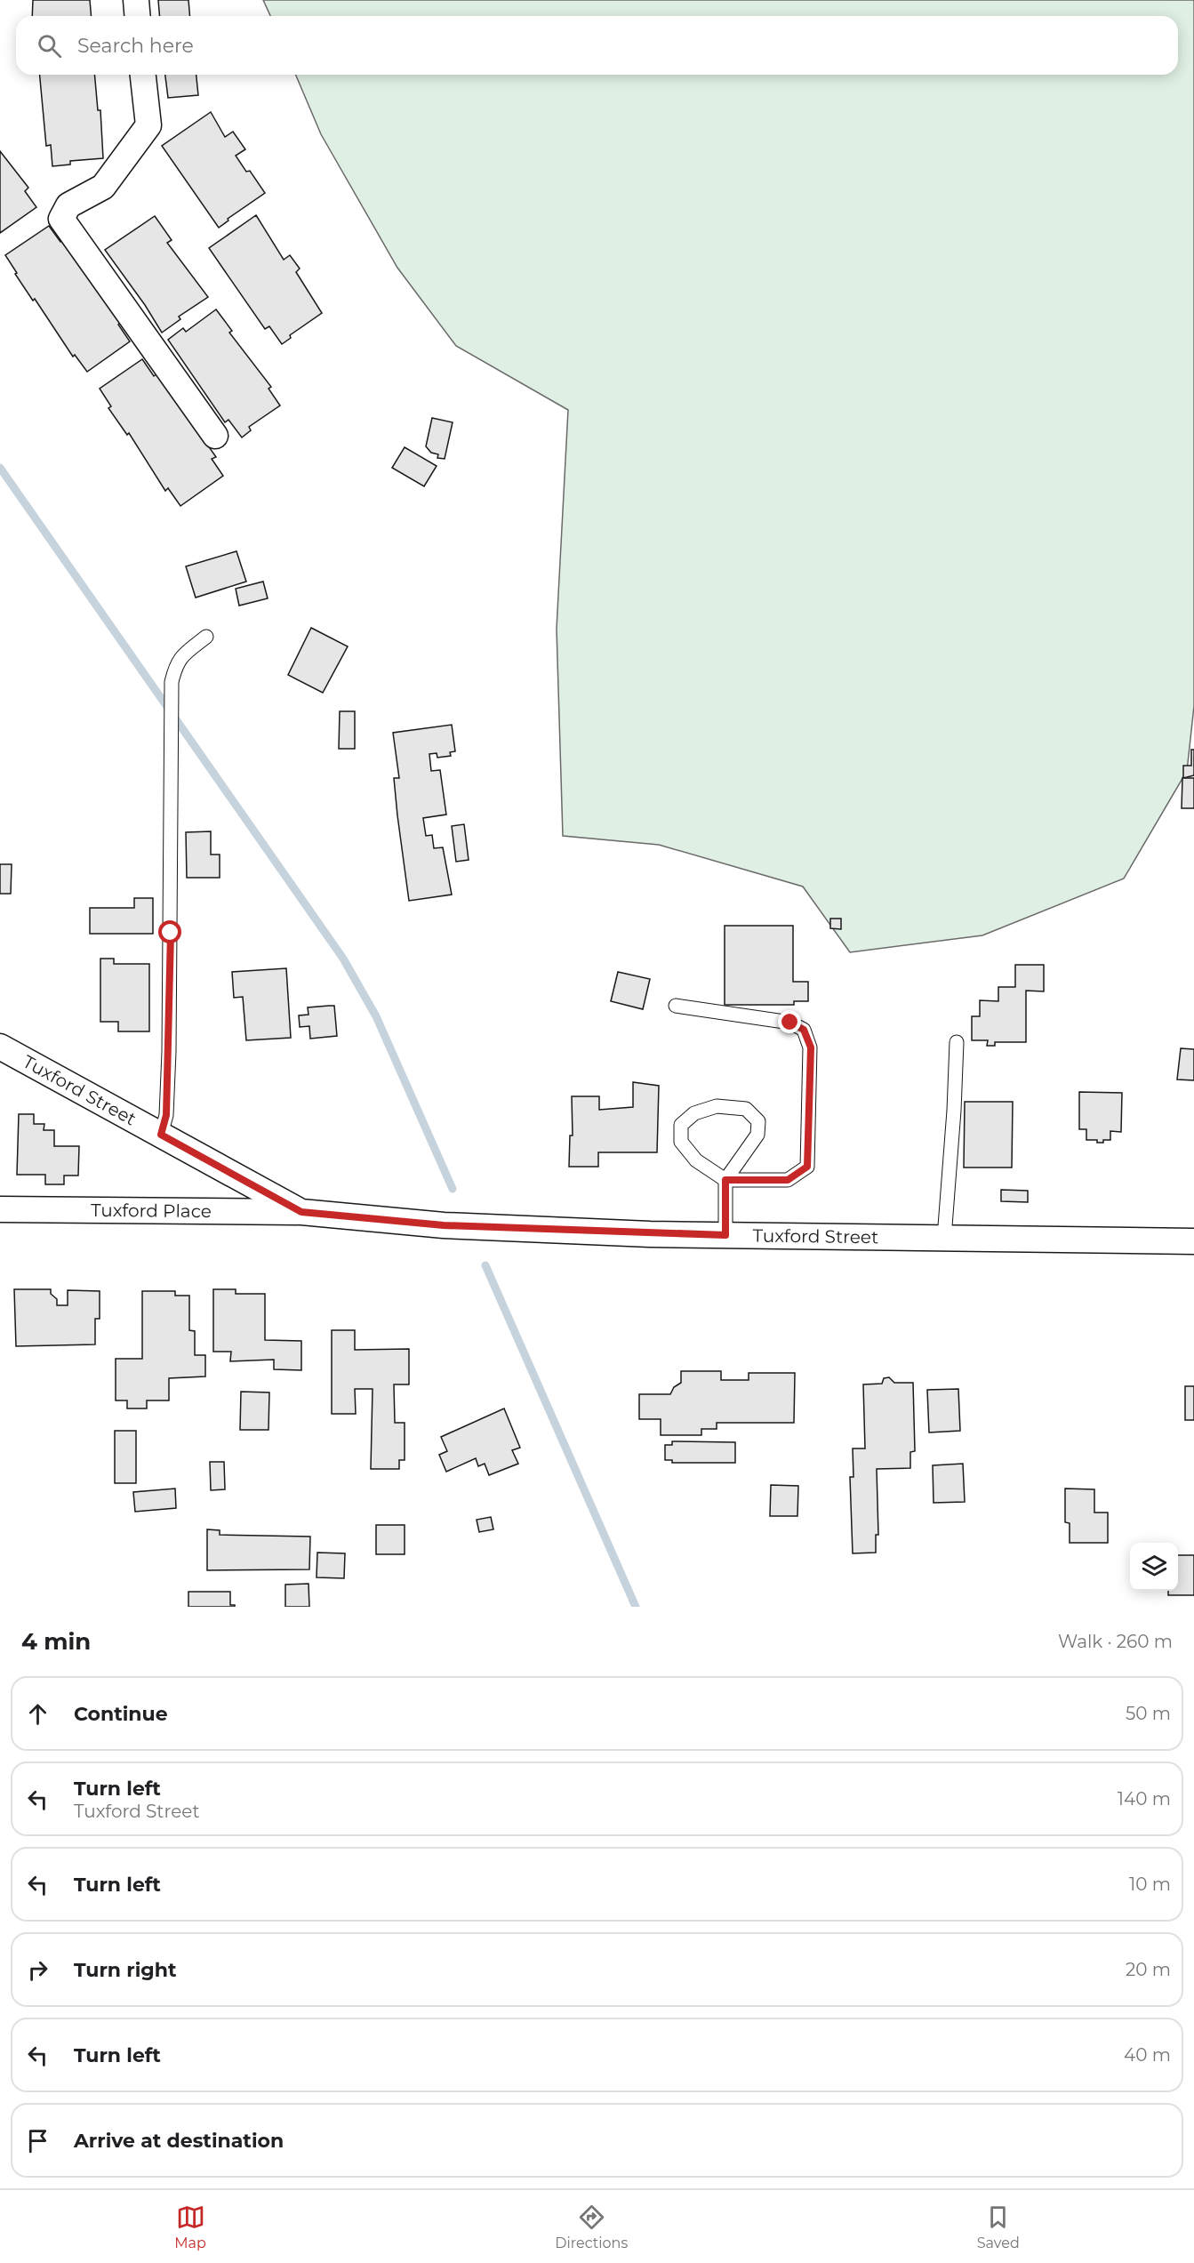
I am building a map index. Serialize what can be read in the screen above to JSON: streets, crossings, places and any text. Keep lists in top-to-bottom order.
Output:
{
  "streets": {
    "street": ["Tuxford Street", "Tuxford Place"]
  },
  "crossings": [
    ["Tuxford Street", "Tuxford Place"]
  ],
  "page": {
    "search": "Search here",
    "heading": ["4 min", "Walk · 260 m"],
    "list": [
      ["Continue", "50 m"],
      ["Turn left", "Tuxford Street", "140 m"],
      ["Turn left", "10 m"],
      ["Turn right", "20 m"],
      ["Turn left", "40 m"],
      "Arrive at destination"
    ],
    "nav": ["Map", "Directions", "Saved"]
  }
}
